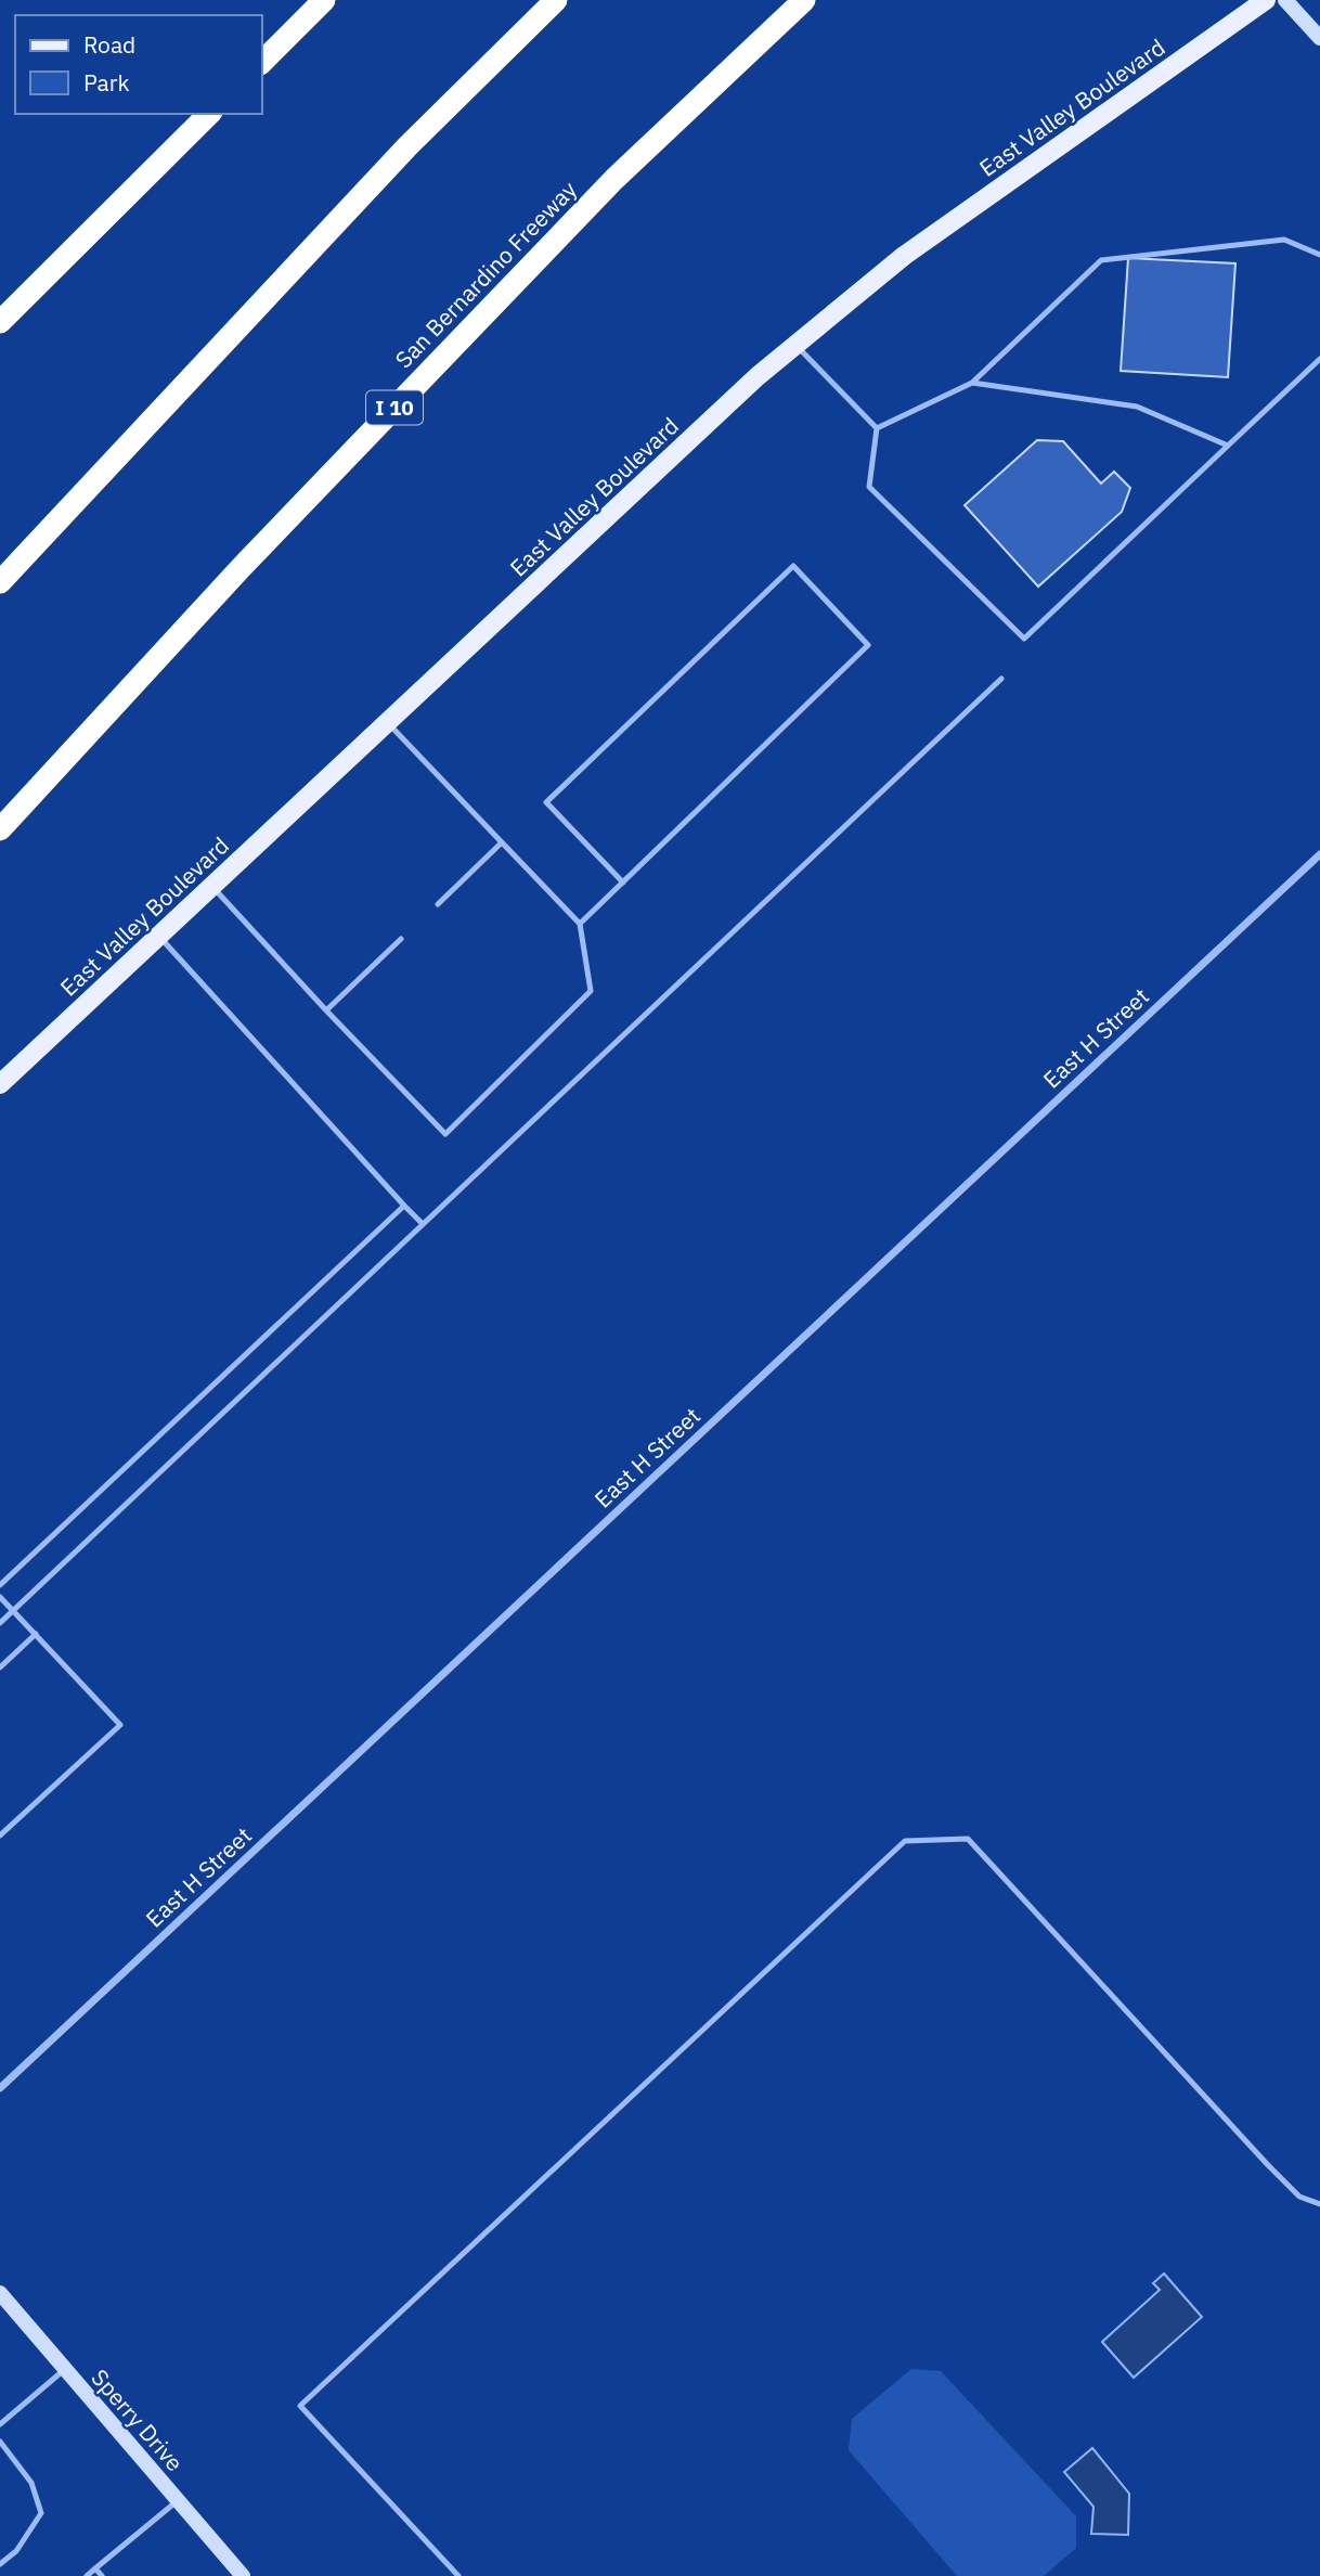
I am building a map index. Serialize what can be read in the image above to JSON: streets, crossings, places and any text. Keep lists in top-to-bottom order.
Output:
{
  "streets": {
    "highway": ["San Bernardino Freeway", "I 10"],
    "main road": ["East Valley Boulevard"],
    "street": ["East H Street", "Sperry Drive"]
  },
  "legend": ["Road", "Park"]
}
